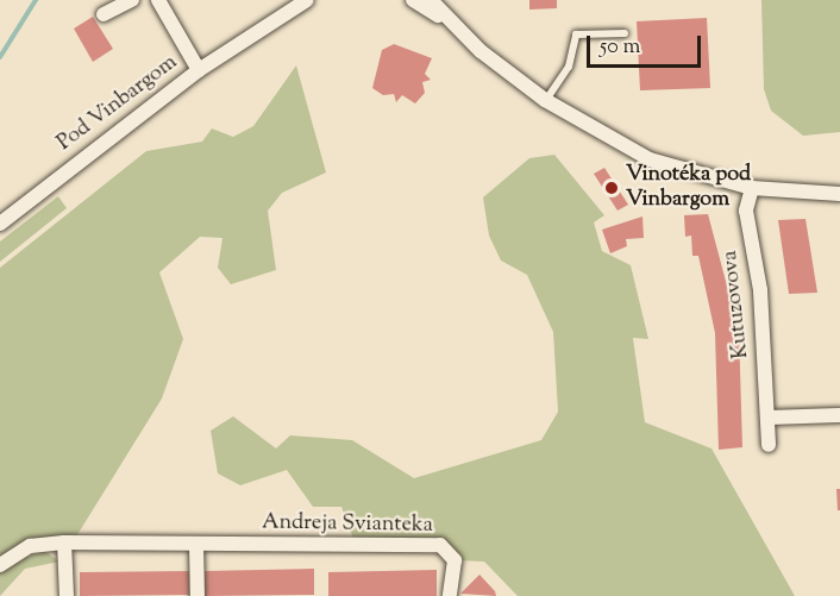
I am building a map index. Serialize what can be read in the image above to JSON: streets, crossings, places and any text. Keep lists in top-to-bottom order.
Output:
{
  "streets": {
    "street": ["Pod Vinbargom", "Kutuzovova", "Andreja Svianteka"]
  },
  "places": ["Vinotéka pod Vinbargom"],
  "scale_bar": "50 m"
}
